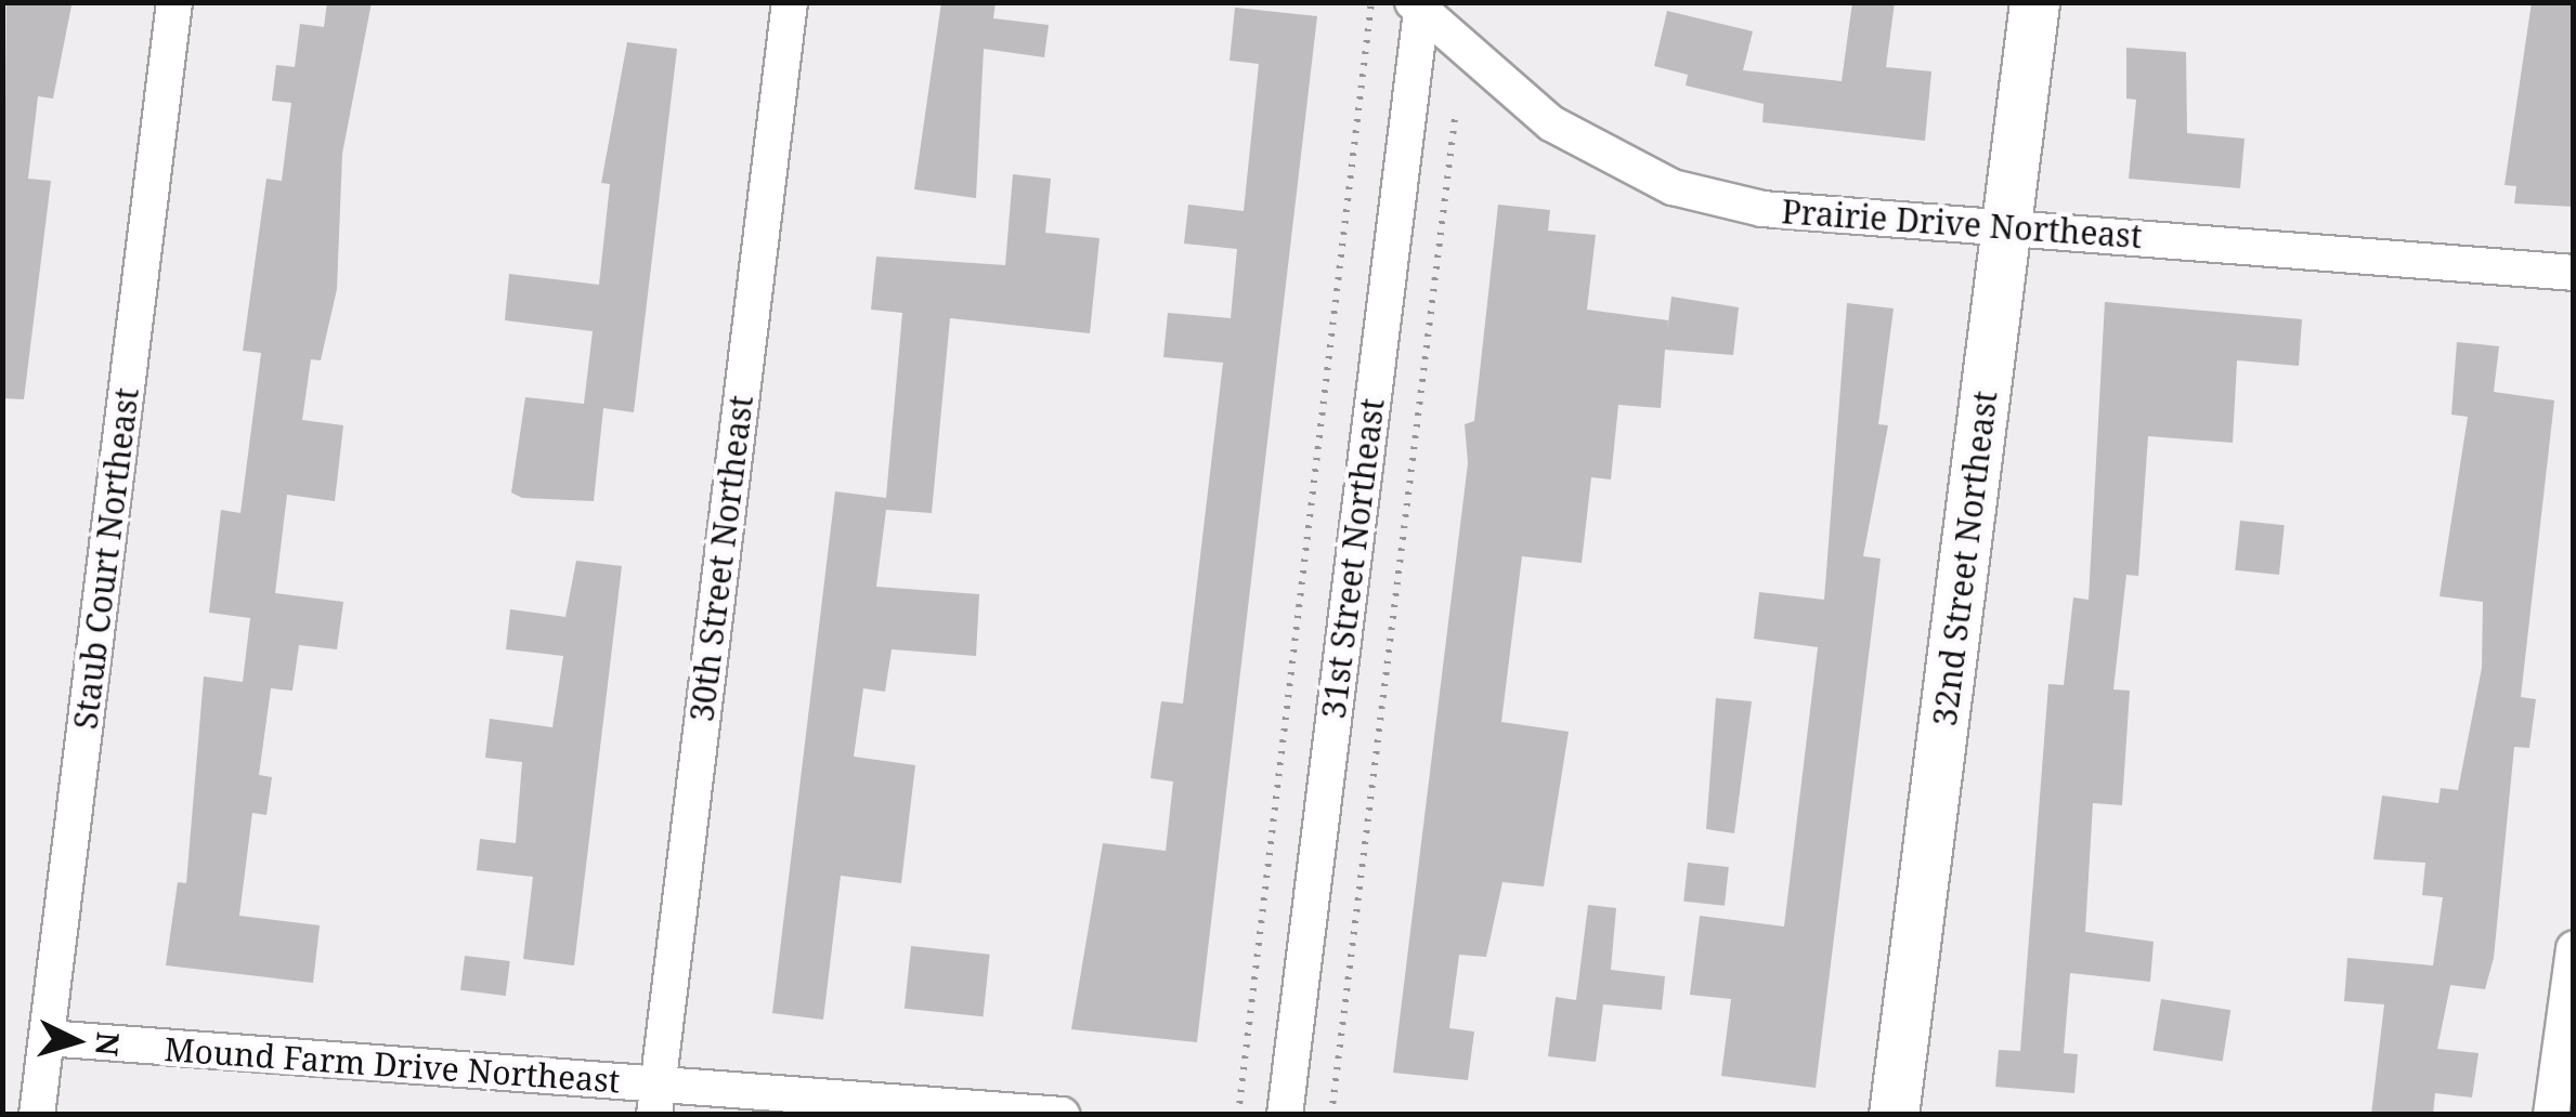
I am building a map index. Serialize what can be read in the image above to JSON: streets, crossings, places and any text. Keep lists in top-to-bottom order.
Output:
{
  "streets": {
    "main road": ["32nd Street Northeast"],
    "street": [
      "Prairie Drive Northeast",
      "Staub Court Northeast",
      "30th Street Northeast",
      "31st Street Northeast",
      "Mound Farm Drive Northeast"
    ]
  },
  "crossings": [
    ["Prairie Drive Northeast", "31st Street Northeast"],
    ["Prairie Drive Northeast", "32nd Street Northeast"],
    ["Staub Court Northeast", "Mound Farm Drive Northeast"],
    ["30th Street Northeast", "Mound Farm Drive Northeast"]
  ],
  "north": "right"
}
